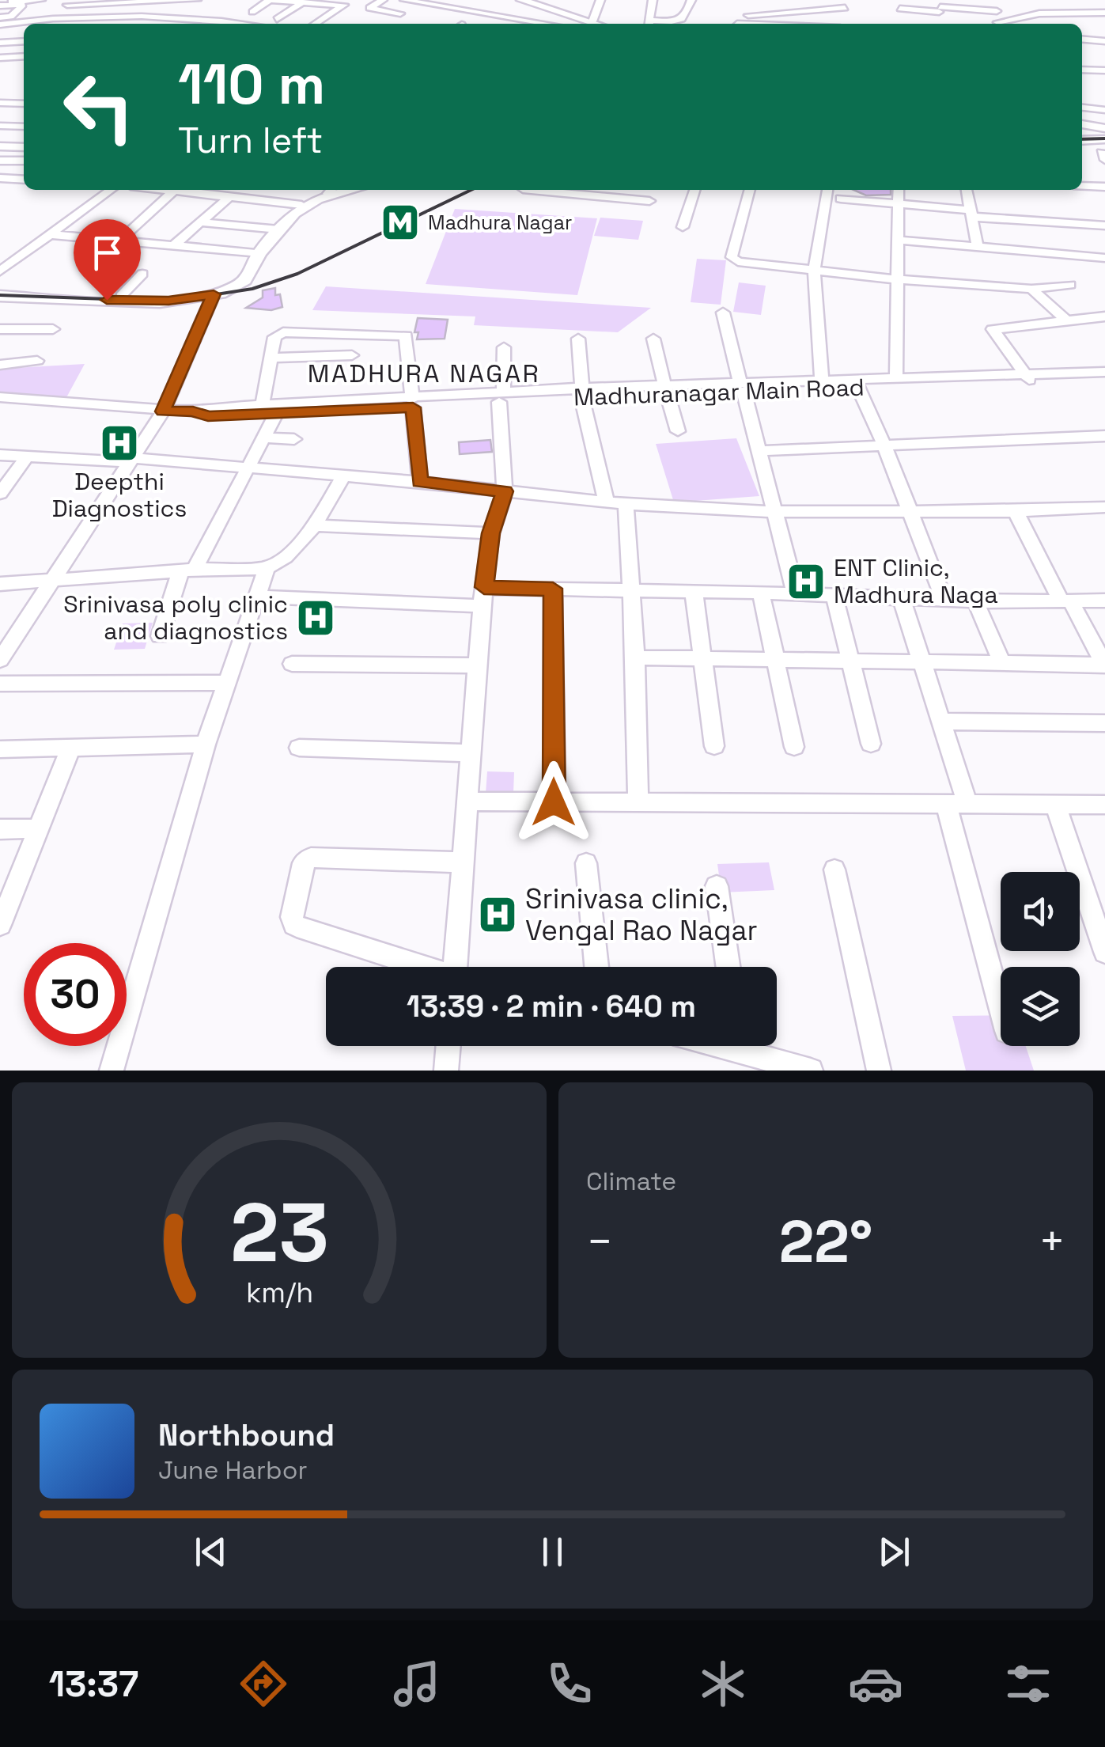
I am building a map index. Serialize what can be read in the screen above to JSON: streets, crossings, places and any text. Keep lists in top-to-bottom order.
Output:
{
  "streets": {
    "street": ["Madhuranagar Main Road"]
  },
  "districts": ["MADHURA NAGAR"],
  "places": {
    "metro station": ["Madhura Nagar"],
    "hospital": [
      "Deepthi Diagnostics",
      "ENT Clinic, Madhura Naga",
      "Srinivasa poly clinic and diagnostics",
      "Srinivasa clinic, Vengal Rao Nagar"
    ]
  },
  "page": {
    "turn": ["110 m", "Turn left"],
    "limit": "30",
    "trip": "13:39 · 2 min · 640 m",
    "tile": "Climate",
    "heat": ["−", "22°", "+"],
    "song": ["Northbound", "June Harbor"],
    "tabs": "13:37",
    "gauge": ["23", "km/h"]
  }
}
